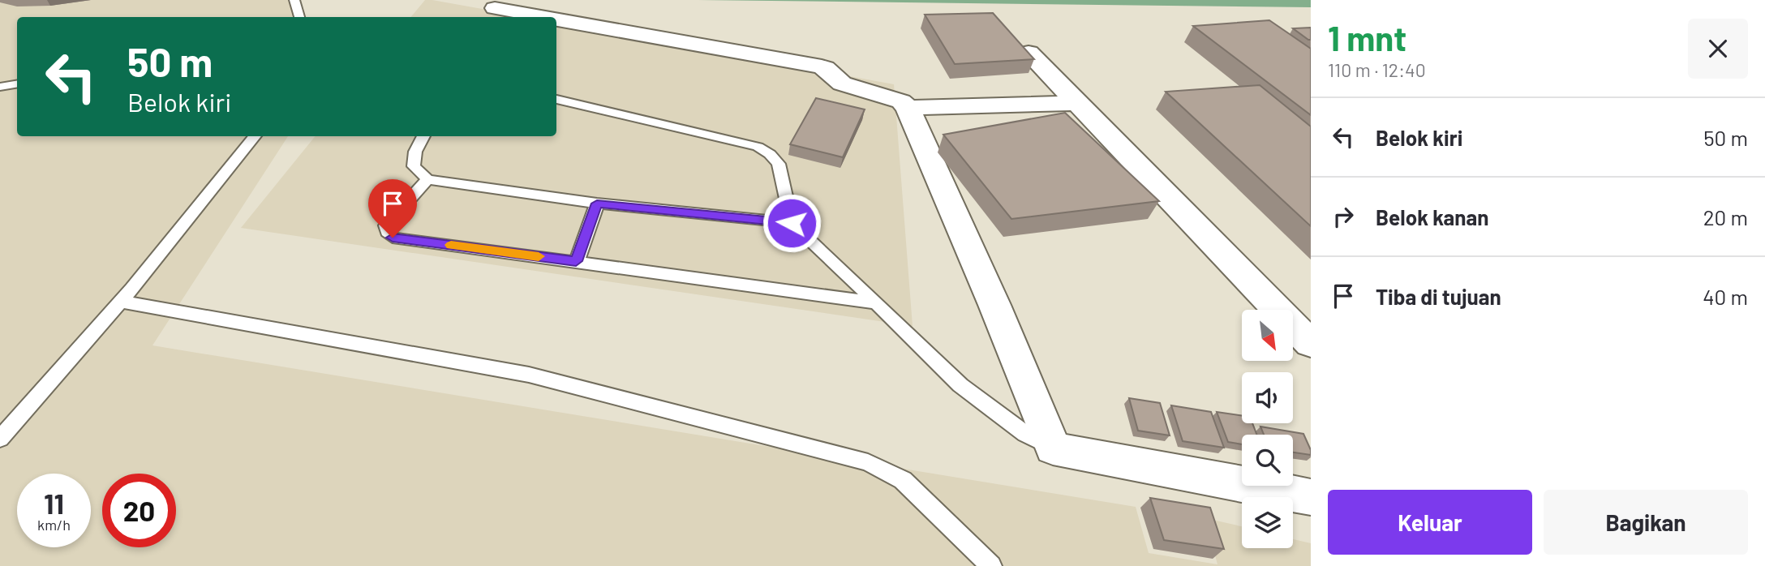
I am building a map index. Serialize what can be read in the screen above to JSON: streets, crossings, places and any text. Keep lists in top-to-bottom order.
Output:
{
  "north": "bottom right",
  "page": {
    "heading": ["1 mnt", "110 m · 12:40"],
    "turn": ["50 m", "Belok kiri"],
    "list": [
      {
        "name": "Belok kiri",
        "value": "50 m"
      },
      {
        "name": "Belok kanan",
        "value": "20 m"
      },
      {
        "name": "Tiba di tujuan",
        "value": "40 m"
      }
    ],
    "speed": "11 km/h",
    "limit": "20",
    "buttons": ["Keluar", "Bagikan"]
  }
}
